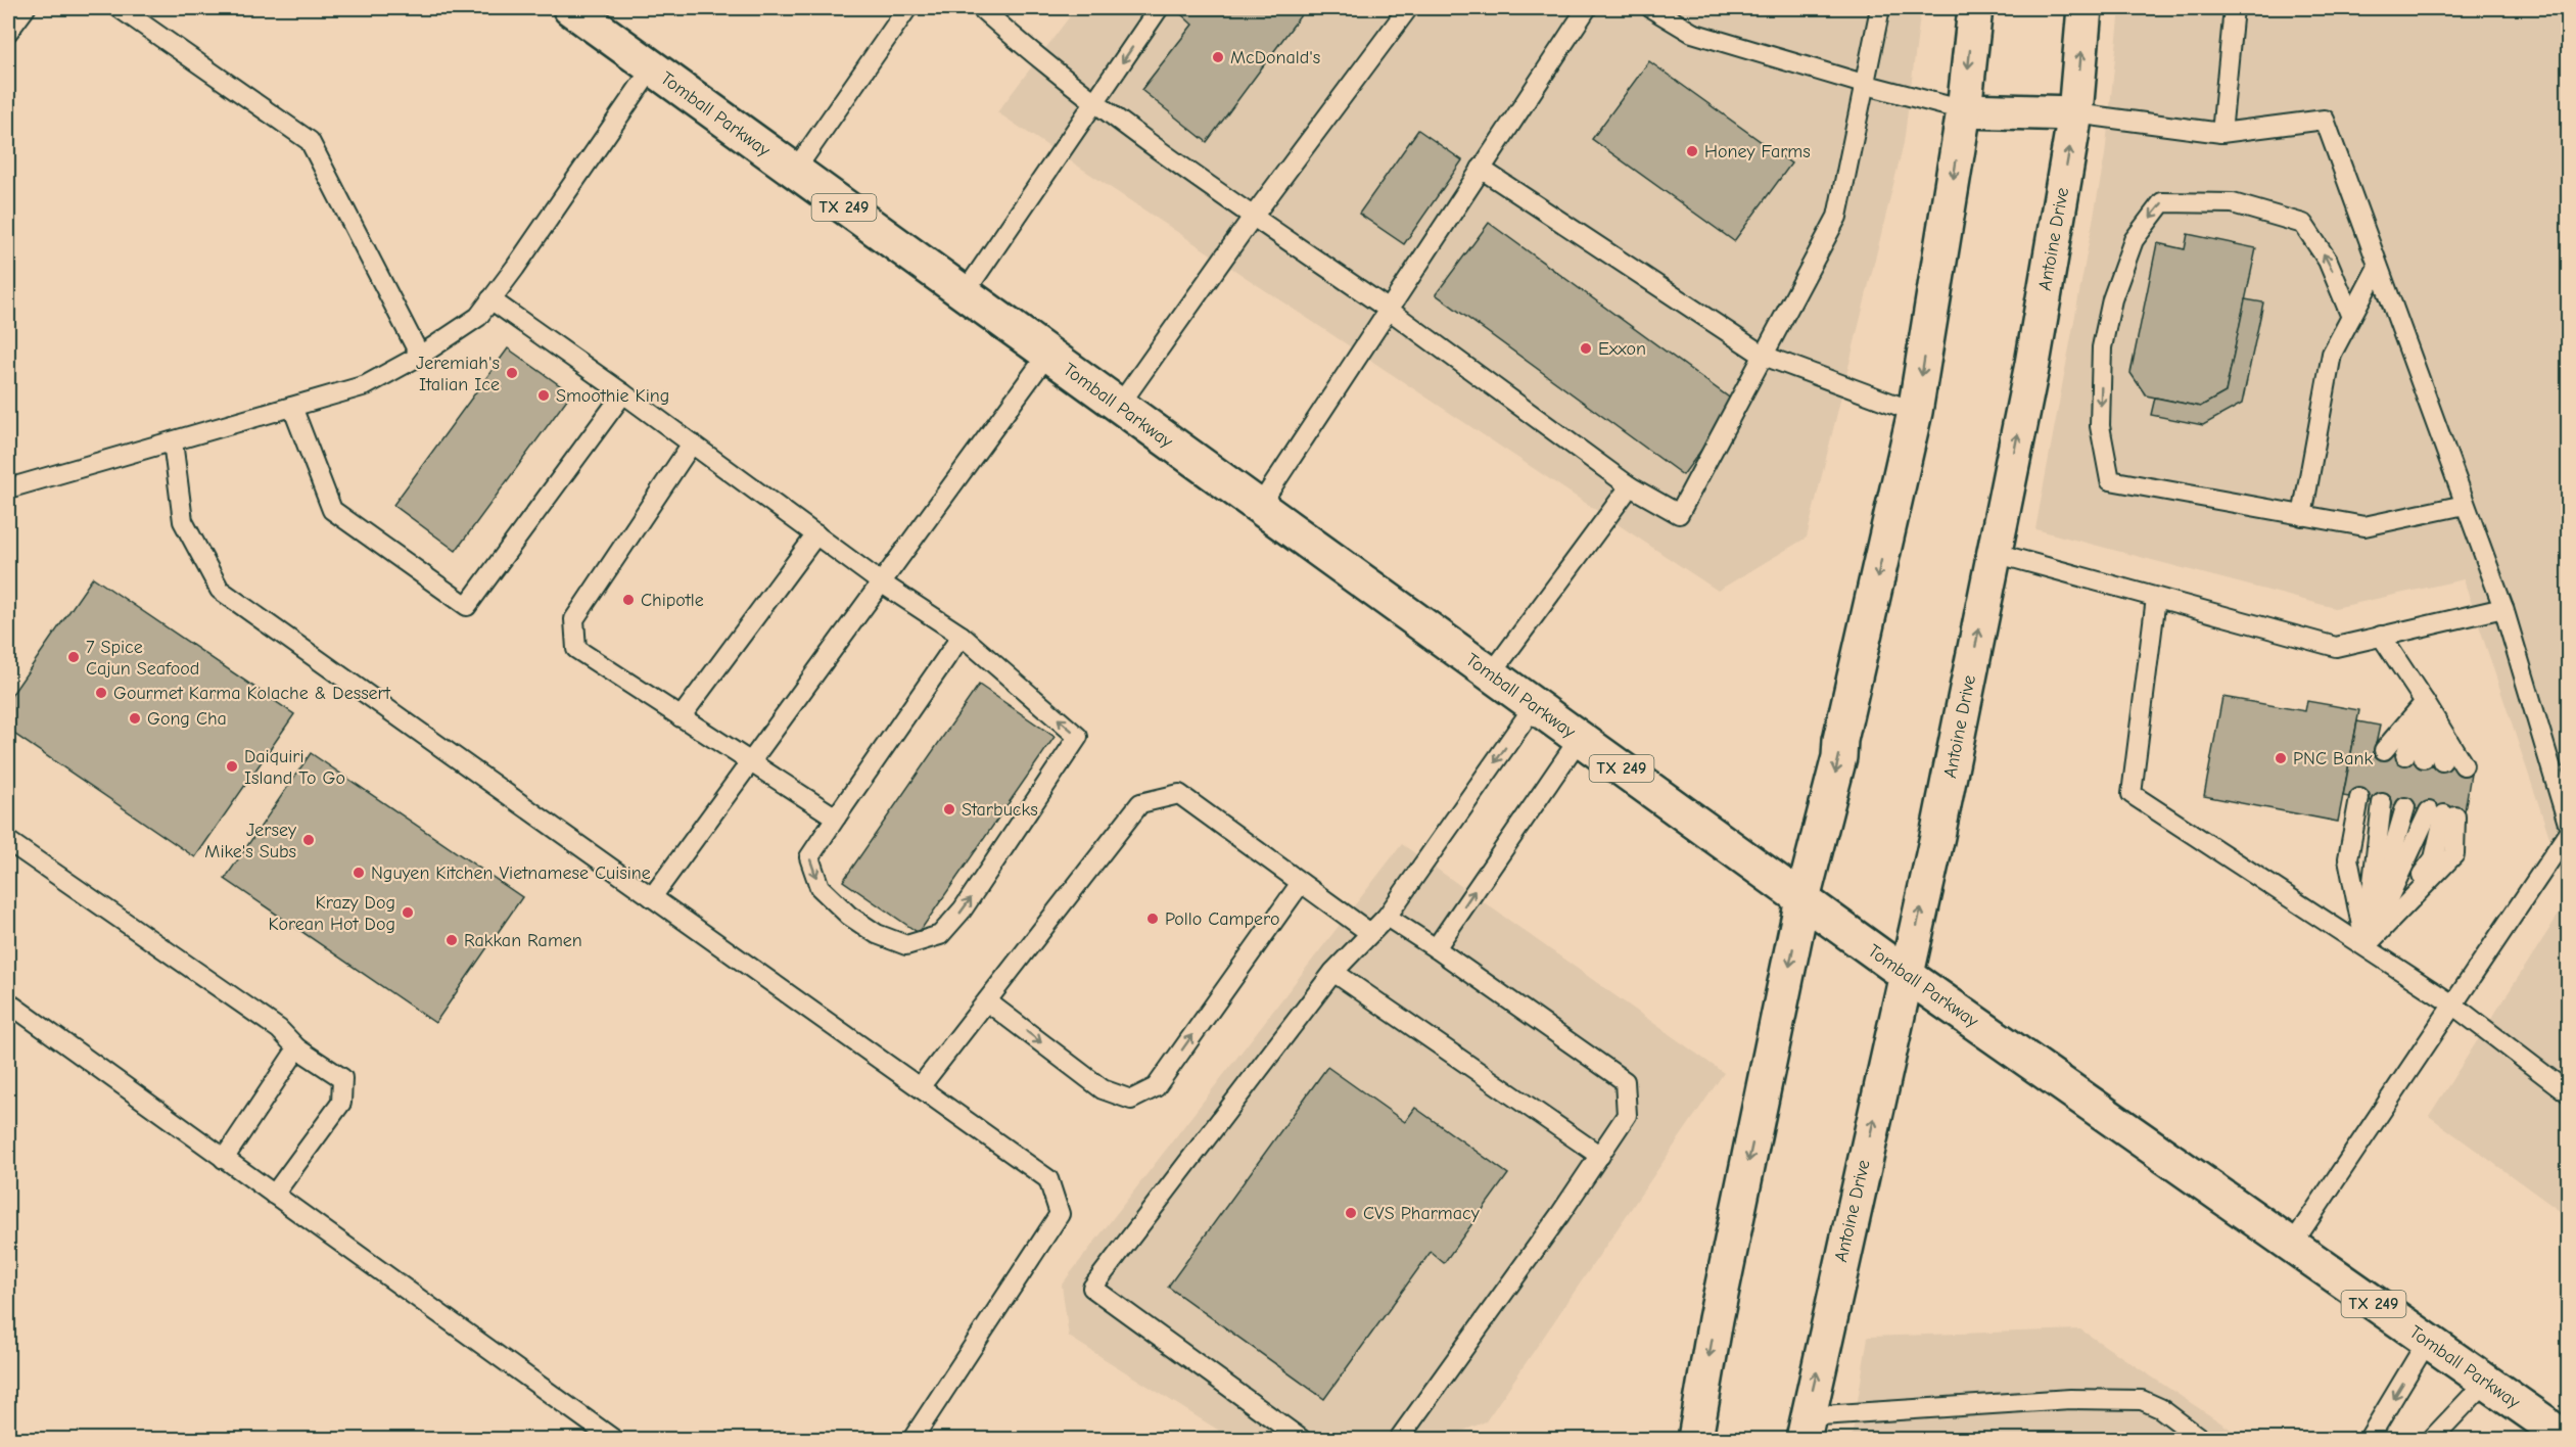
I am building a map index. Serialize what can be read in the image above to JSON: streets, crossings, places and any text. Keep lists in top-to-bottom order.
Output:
{
  "streets": {
    "main road": ["Tomball Parkway", "TX 249", "Antoine Drive"]
  },
  "crossings": [
    ["Tomball Parkway", "Antoine Drive"]
  ],
  "places": [
    "McDonald's",
    "Honey Farms",
    "Exxon",
    "Jeremiah's Italian Ice",
    "Smoothie King",
    "Chipotle",
    "7 Spice Cajun Seafood",
    "Gourmet Karma Kolache & Dessert",
    "Gong Cha",
    "PNC Bank",
    "Daiquiri Island To Go",
    "Starbucks",
    "Jersey Mike's Subs",
    "Nguyen Kitchen Vietnamese Cuisine",
    "Krazy Dog Korean Hot Dog",
    "Pollo Campero",
    "Rakkan Ramen",
    "CVS Pharmacy"
  ]
}
